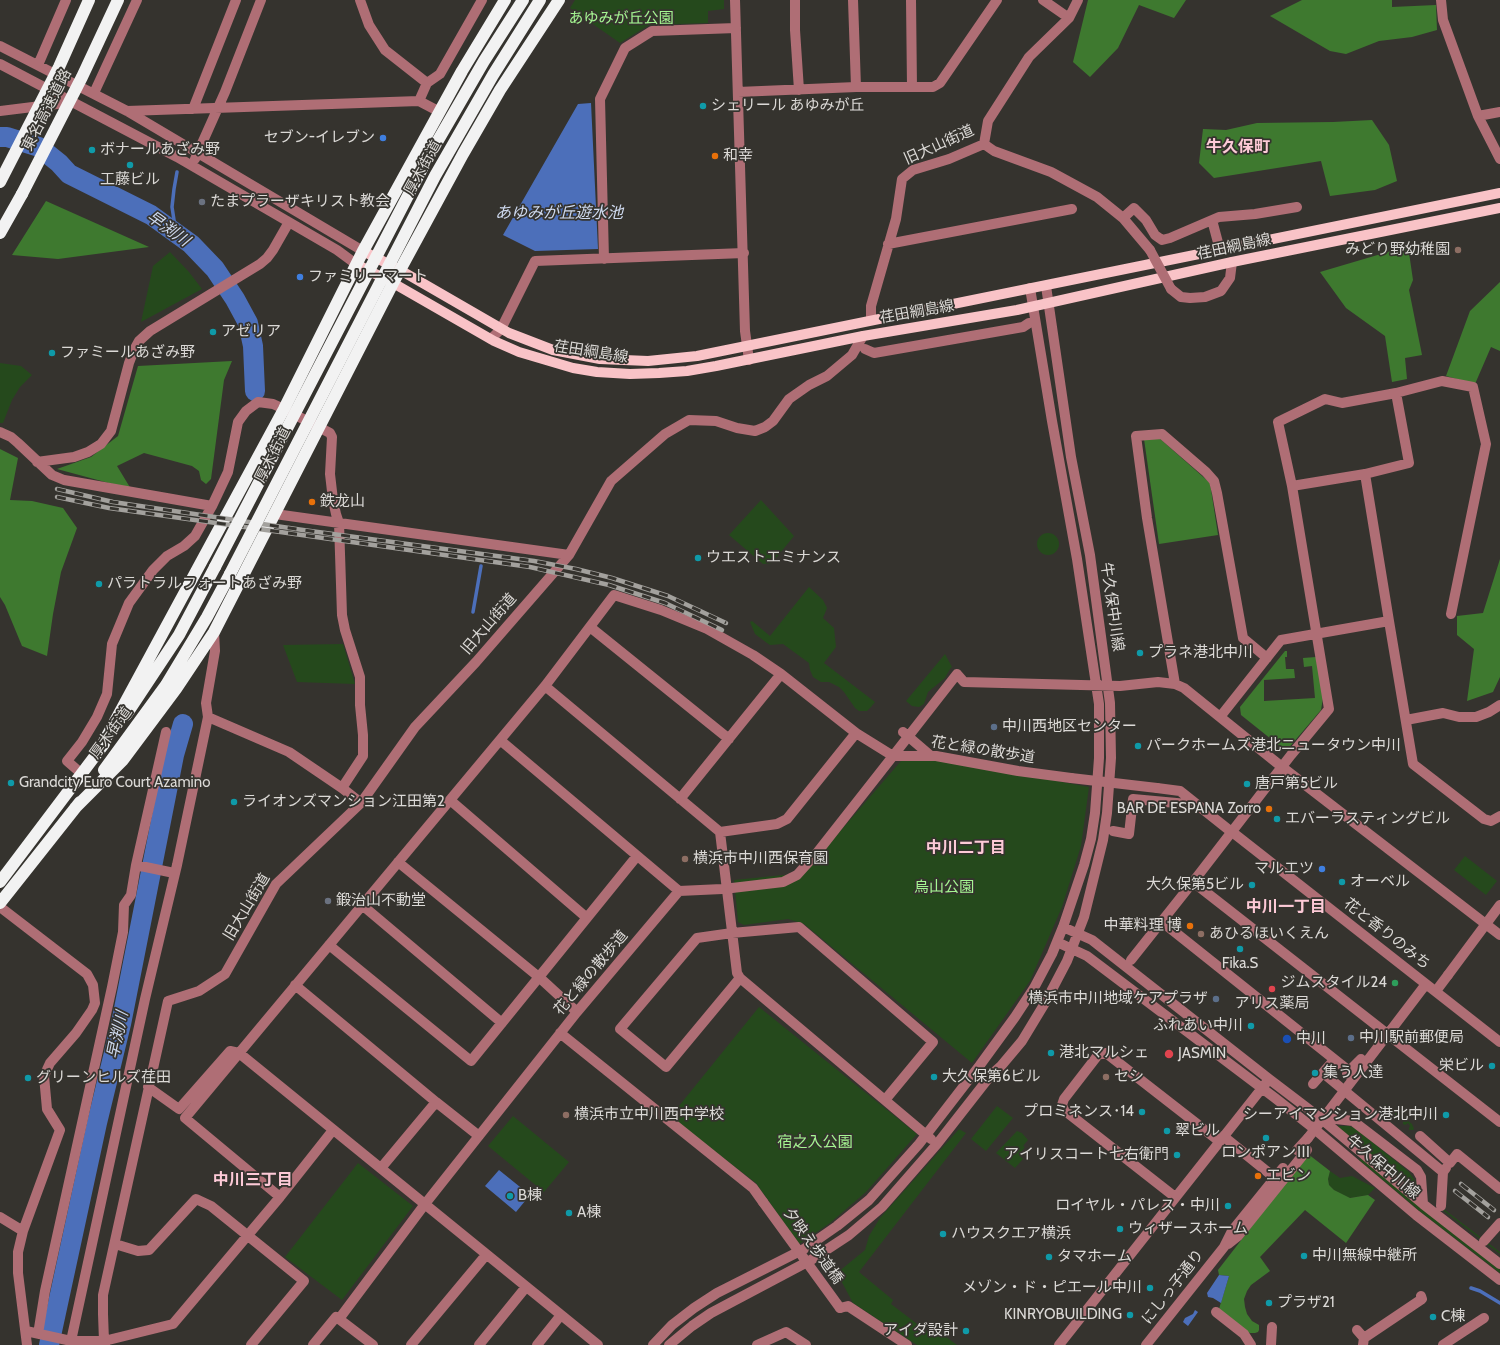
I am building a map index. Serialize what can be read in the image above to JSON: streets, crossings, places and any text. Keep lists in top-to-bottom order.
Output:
{
  "streets": {
    "highway": ["東名高速道路", "厚木街道"],
    "main road": ["荏田綱島線"],
    "street": [
      "旧大山街道",
      "牛久保中川線",
      "花と緑の散歩道",
      "花と香りのみち",
      "夕映え歩道橋",
      "にしっ子通り"
    ]
  },
  "crossings": [
    ["旧大山街道", "荏田綱島線"],
    ["荏田綱島線", "牛久保中川線"],
    ["花と緑の散歩道", "花と香りのみち"],
    ["花と緑の散歩道", "夕映え歩道橋"]
  ],
  "districts": [
    "牛久保町",
    "中川二丁目",
    "中川一丁目",
    "中川三丁目"
  ],
  "water": ["あゆみが丘遊水池", "早渕川"],
  "parks": ["あゆみが丘公園", "烏山公園", "宿之入公園"],
  "places": [
    "シェリール あゆみが丘",
    "セブン-イレブン",
    "ボナールあざみ野",
    "和幸",
    "工藤ビル",
    "たまプラーザキリスト教会",
    "みどり野幼稚園",
    "ファミリーマート",
    "アゼリア",
    "ファミールあざみ野",
    "鉄龙山",
    "ウエストエミナンス",
    "パラトラルフォートあざみ野",
    "プラネ港北中川",
    "中川西地区センター",
    "パークホームズ港北ニュータウン中川",
    "Grandcity Euro Court Azamino",
    "唐戸第5ビル",
    "ライオンズマンション江田第2",
    "BAR DE ESPANA Zorro",
    "エバーラスティングビル",
    "横浜市中川西保育園",
    "マルエツ",
    "オーベル",
    "大久保第5ビル",
    "鍛治山不動堂",
    "中華料理 博",
    "あひるほいくえん",
    "Fika.S",
    "ジムスタイル24",
    "アリス薬局",
    "横浜市中川地域ケアプラザ",
    "ふれあい中川",
    "中川駅前郵便局",
    "中川",
    "港北マルシェ",
    "JASMIN",
    "栄ビル",
    "集う人達",
    "大久保第6ビル",
    "セシ",
    "グリーンヒルズ荏田",
    "プロミネンス･14",
    "横浜市立中川西中学校",
    "シーアイマンション港北中川",
    "翠ビル",
    "ロンポアンⅢ",
    "アイリスコート七右衛門",
    "エビン",
    "B棟",
    "ロイヤル・パレス・中川",
    "A棟",
    "ウィザースホーム",
    "ハウスクエア横浜",
    "中川無線中継所",
    "タマホーム",
    "メゾン・ド・ピエール中川",
    "プラザ21",
    "KINRYOBUILDING",
    "C棟",
    "アイダ設計"
  ]
}
